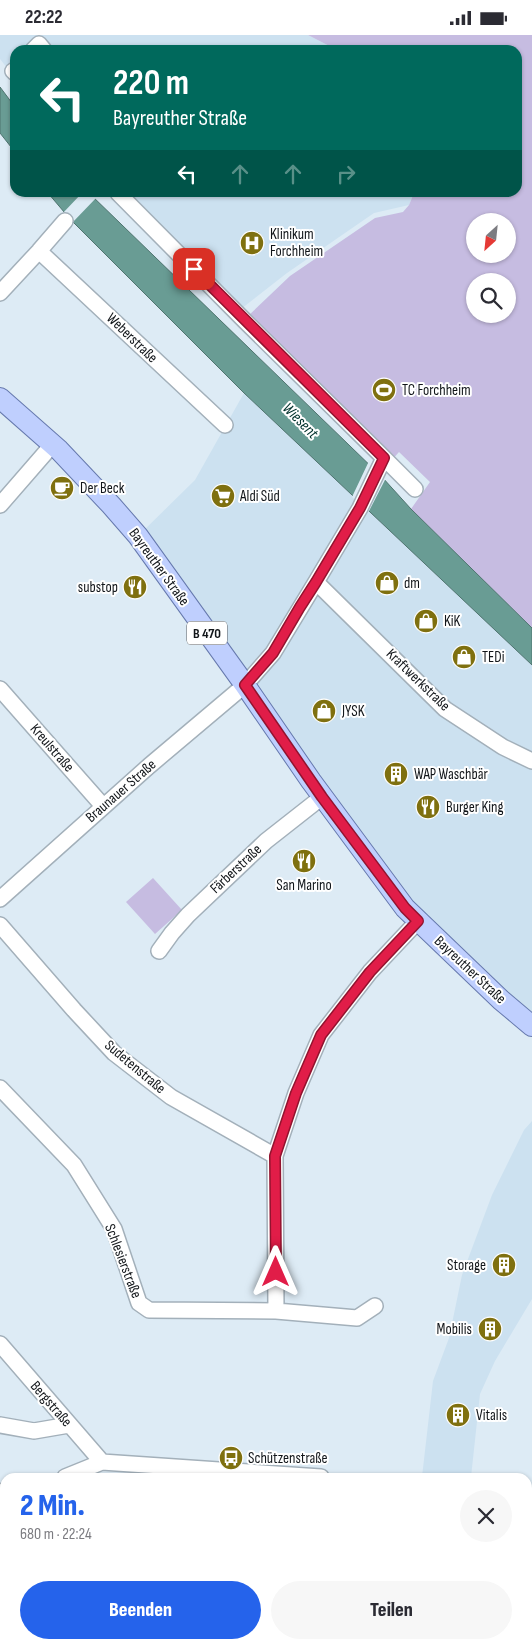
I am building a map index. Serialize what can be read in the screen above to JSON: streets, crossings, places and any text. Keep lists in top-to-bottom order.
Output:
{
  "streets": {
    "main road": ["Bayreuther Straße", "B 470"],
    "street": [
      "Weberstraße",
      "Kraftwerkstraße",
      "Kreulstraße",
      "Braunauer Straße",
      "Färberstraße",
      "Sudetenstraße",
      "Schlesierstraße",
      "Bergstraße"
    ]
  },
  "crossings": [
    ["Bayreuther Straße", "Braunauer Straße"],
    ["Bayreuther Straße", "Färberstraße"],
    ["Kraftwerkstraße", "Braunauer Straße"],
    ["Kreulstraße", "Braunauer Straße"]
  ],
  "water": ["Wiesent"],
  "places": {
    "hospital": ["Klinikum Forchheim"],
    "sports": ["TC Forchheim"],
    "cafe": ["Der Beck"],
    "supermarket": ["Aldi Süd"],
    "shop": [
      "dm",
      "KiK",
      "TEDi",
      "JYSK"
    ],
    "restaurant": ["substop", "Burger King", "San Marino"],
    "building": [
      "WAP Waschbär",
      "Storage",
      "Mobilis",
      "Vitalis"
    ],
    "bus stop": ["Schützenstraße"]
  },
  "north": "bottom left",
  "page": {
    "status": "22:22",
    "turn": ["220 m", "Bayreuther Straße"],
    "heading": ["2 Min.", "680 m · 22:24"],
    "buttons": ["Beenden", "Teilen"]
  }
}
